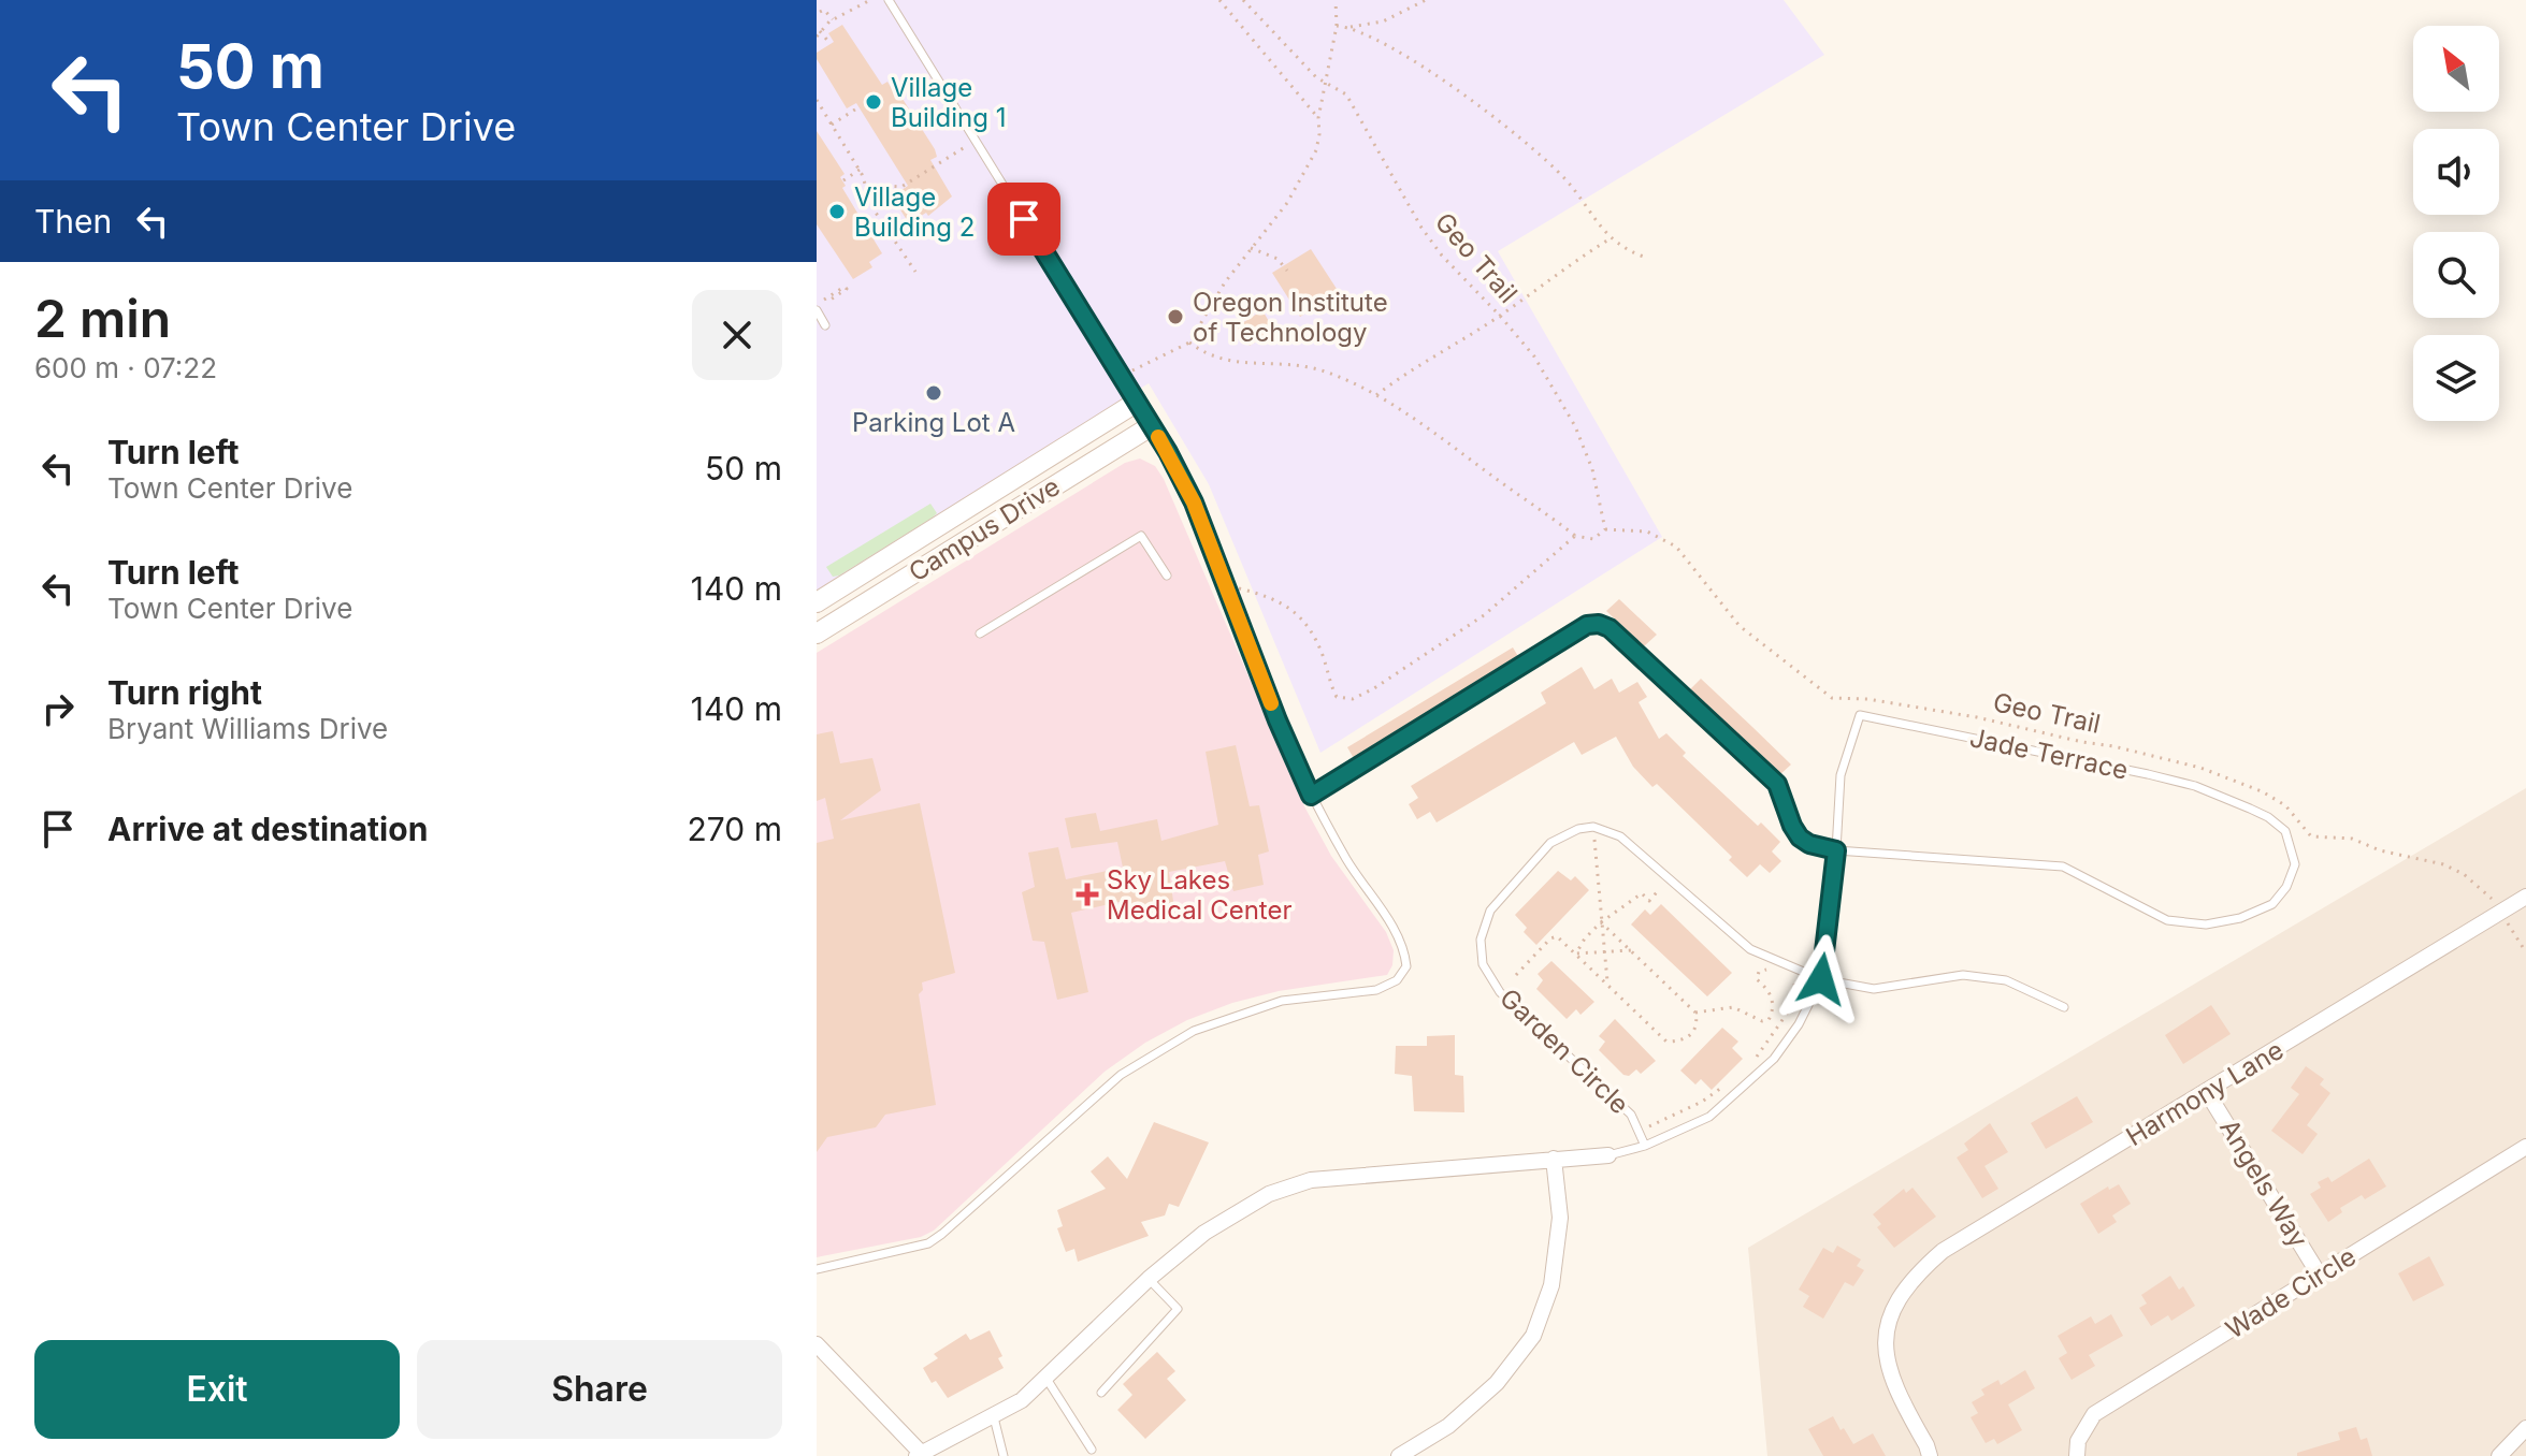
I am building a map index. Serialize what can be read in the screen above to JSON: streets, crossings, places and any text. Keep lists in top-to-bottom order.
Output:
{
  "streets": {
    "street": [
      "Campus Drive",
      "Harmony Lane",
      "Angels Way",
      "Wade Circle"
    ],
    "lane": ["Jade Terrace", "Garden Circle"],
    "path": ["Geo Trail"]
  },
  "crossings": [
    ["Geo Trail", "Harmony Lane"],
    ["Harmony Lane", "Angels Way"],
    ["Angels Way", "Wade Circle"]
  ],
  "places": {
    "other": [
      "Village Building 1",
      "Village Building 2",
      "Oregon Institute of Technology",
      "Parking Lot A"
    ],
    "health": ["Sky Lakes Medical Center"]
  },
  "north": "top left",
  "page": {
    "turn": ["50 m", "Town Center Drive"],
    "then": "Then",
    "heading": ["2 min", "600 m · 07:22"],
    "list": [
      {
        "name": "Turn left",
        "note": "Town Center Drive",
        "value": "50 m"
      },
      {
        "name": "Turn left",
        "note": "Town Center Drive",
        "value": "140 m"
      },
      {
        "name": "Turn right",
        "note": "Bryant Williams Drive",
        "value": "140 m"
      },
      {
        "name": "Arrive at destination",
        "value": "270 m"
      }
    ],
    "buttons": ["Exit", "Share"]
  }
}
